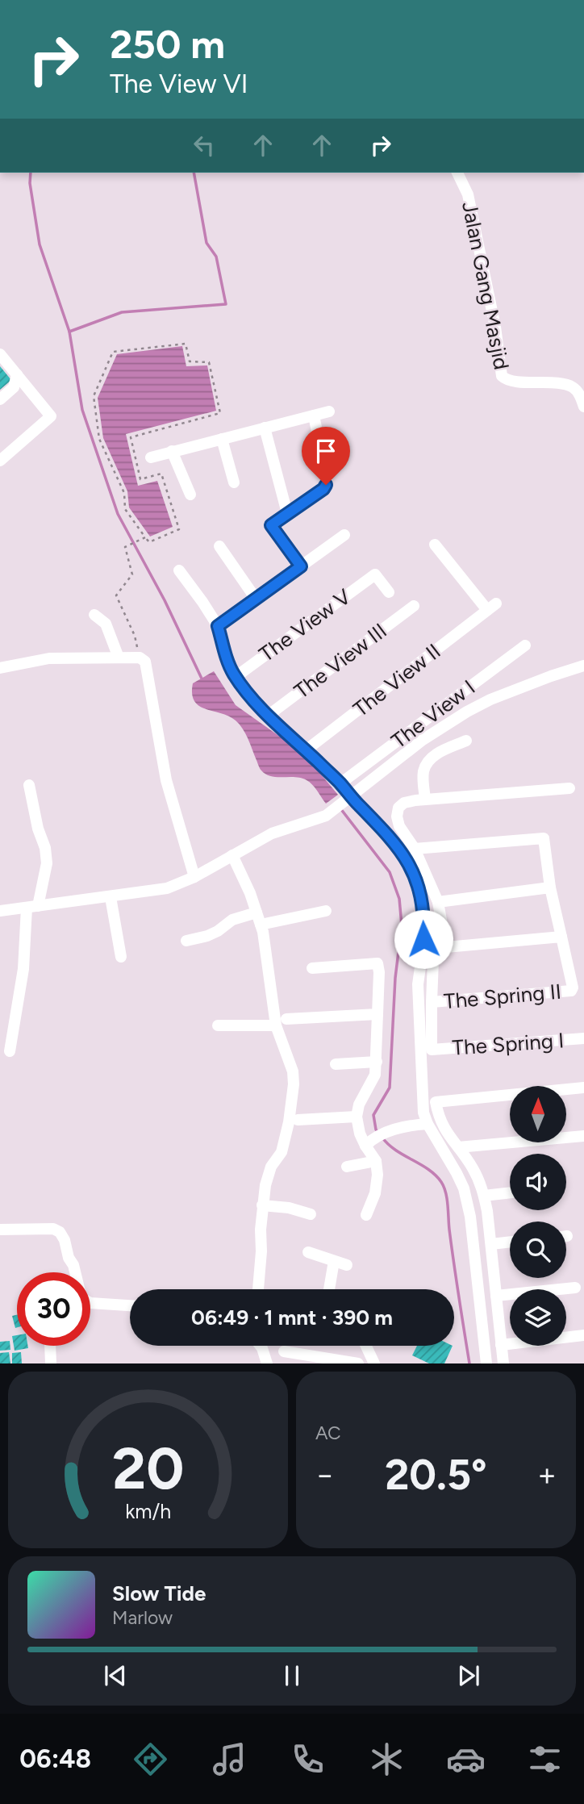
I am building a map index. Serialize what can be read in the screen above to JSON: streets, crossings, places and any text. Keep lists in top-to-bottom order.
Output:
{
  "streets": {
    "street": [
      "Jalan Gang Masjid",
      "The View V",
      "The View III",
      "The View II",
      "The View I",
      "The Spring II",
      "The Spring I"
    ]
  },
  "crossings": [
    ["The Spring II", "The Spring I"]
  ],
  "north": "top",
  "page": {
    "turn": ["250 m", "The View VI"],
    "limit": "30",
    "trip": "06:49 · 1 mnt · 390 m",
    "tile": "AC",
    "heat": ["−", "20.5°", "+"],
    "song": ["Slow Tide", "Marlow"],
    "tabs": "06:48",
    "gauge": ["20", "km/h"]
  }
}
